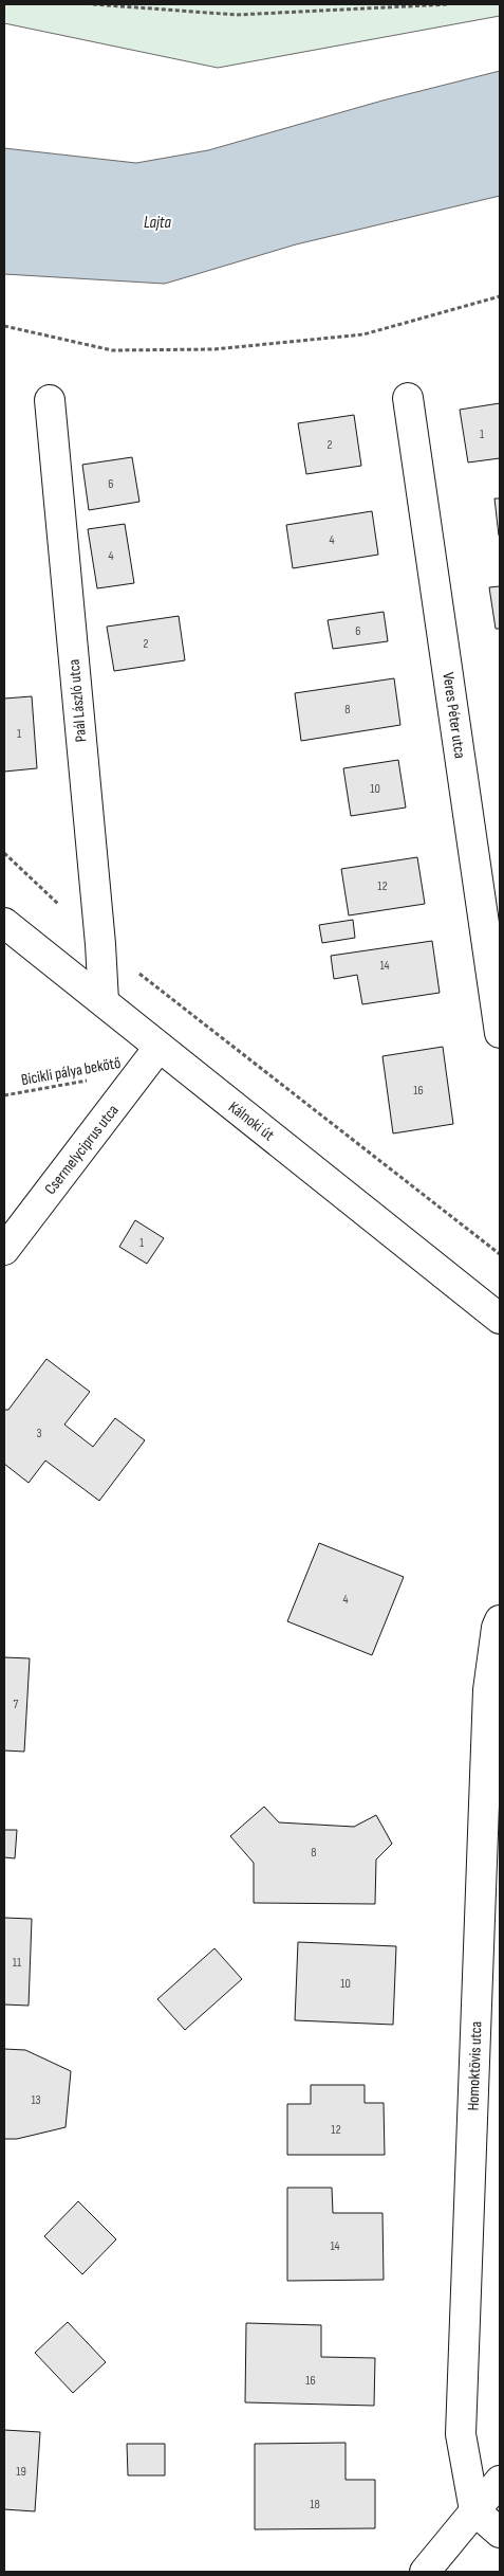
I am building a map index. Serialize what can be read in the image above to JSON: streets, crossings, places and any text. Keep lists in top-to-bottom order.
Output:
{
  "streets": {
    "street": [
      "Paál László utca",
      "Veres Péter utca",
      "Kálnoki út",
      "Csermelyciprus utca",
      "Homoktövis utca"
    ],
    "path": ["Bicikli pálya bekötő"]
  },
  "crossings": [
    ["Paál László utca", "Kálnoki út"],
    ["Bicikli pálya bekötő", "Kálnoki út"],
    ["Bicikli pálya bekötő", "Csermelyciprus utca"],
    ["Kálnoki út", "Csermelyciprus utca"]
  ],
  "water": ["Lajta"],
  "house_numbers": [
    "1",
    "2",
    "6",
    "4",
    "4",
    "6",
    "2",
    "8",
    "1",
    "10",
    "12",
    "14",
    "16",
    "1",
    "3",
    "4",
    "7",
    "8",
    "11",
    "10",
    "13",
    "12",
    "14",
    "16",
    "19",
    "18"
  ]
}
